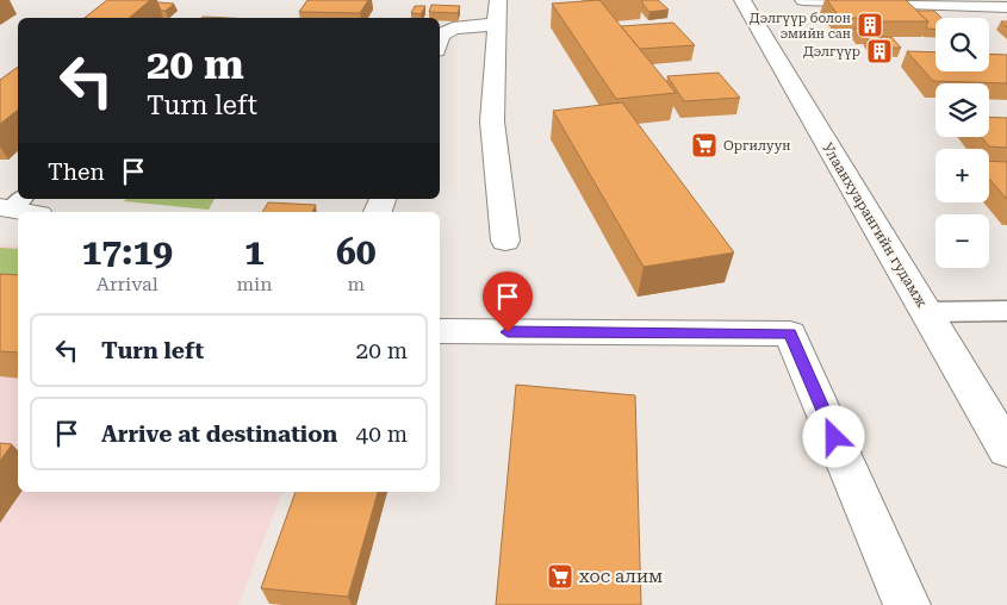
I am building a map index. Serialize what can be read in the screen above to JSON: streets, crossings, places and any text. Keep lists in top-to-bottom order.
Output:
{
  "streets": {
    "street": ["Улаанхуарангийн гудамж"]
  },
  "places": {
    "building": ["Дэлгүүр болон эмийн сан", "Дэлгүүр"],
    "supermarket": ["Оргилуун", "хос алим"]
  },
  "page": {
    "map_buttons": ["+", "−"],
    "turn": ["20 m", "Turn left"],
    "then": "Then",
    "eta": [
      "17:19",
      "Arrival",
      "1",
      "min",
      "60",
      "m"
    ],
    "list": [
      {
        "name": "Turn left",
        "value": "20 m"
      },
      {
        "name": "Arrive at destination",
        "value": "40 m"
      }
    ]
  }
}
